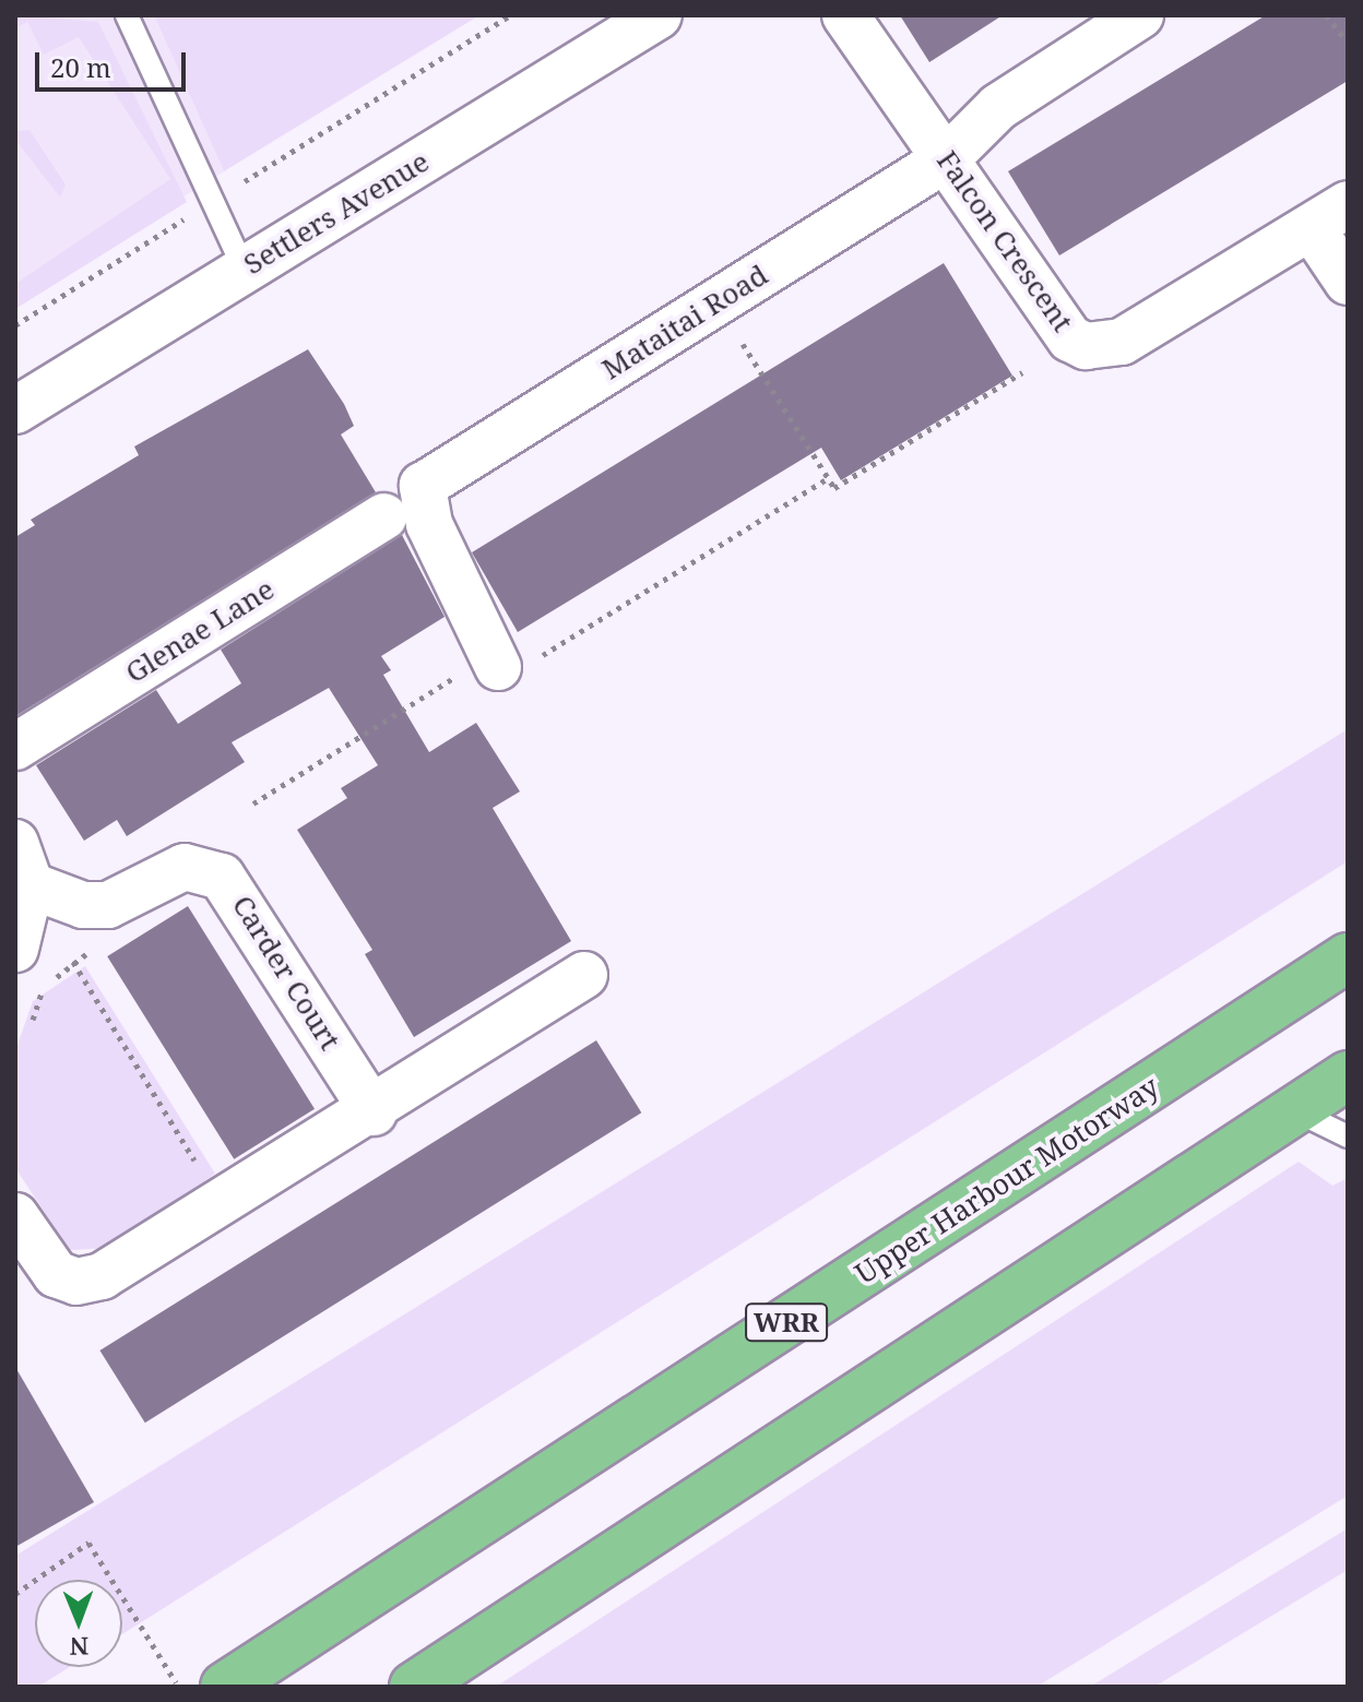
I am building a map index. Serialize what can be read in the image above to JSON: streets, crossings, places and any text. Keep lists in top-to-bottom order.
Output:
{
  "streets": {
    "highway": ["Upper Harbour Motorway", "WRR"],
    "street": [
      "Settlers Avenue",
      "Falcon Crescent",
      "Mataitai Road",
      "Glenae Lane",
      "Carder Court"
    ]
  },
  "crossings": [
    ["Falcon Crescent", "Mataitai Road"]
  ],
  "scale_bar": "20 m",
  "north": "bottom"
}
